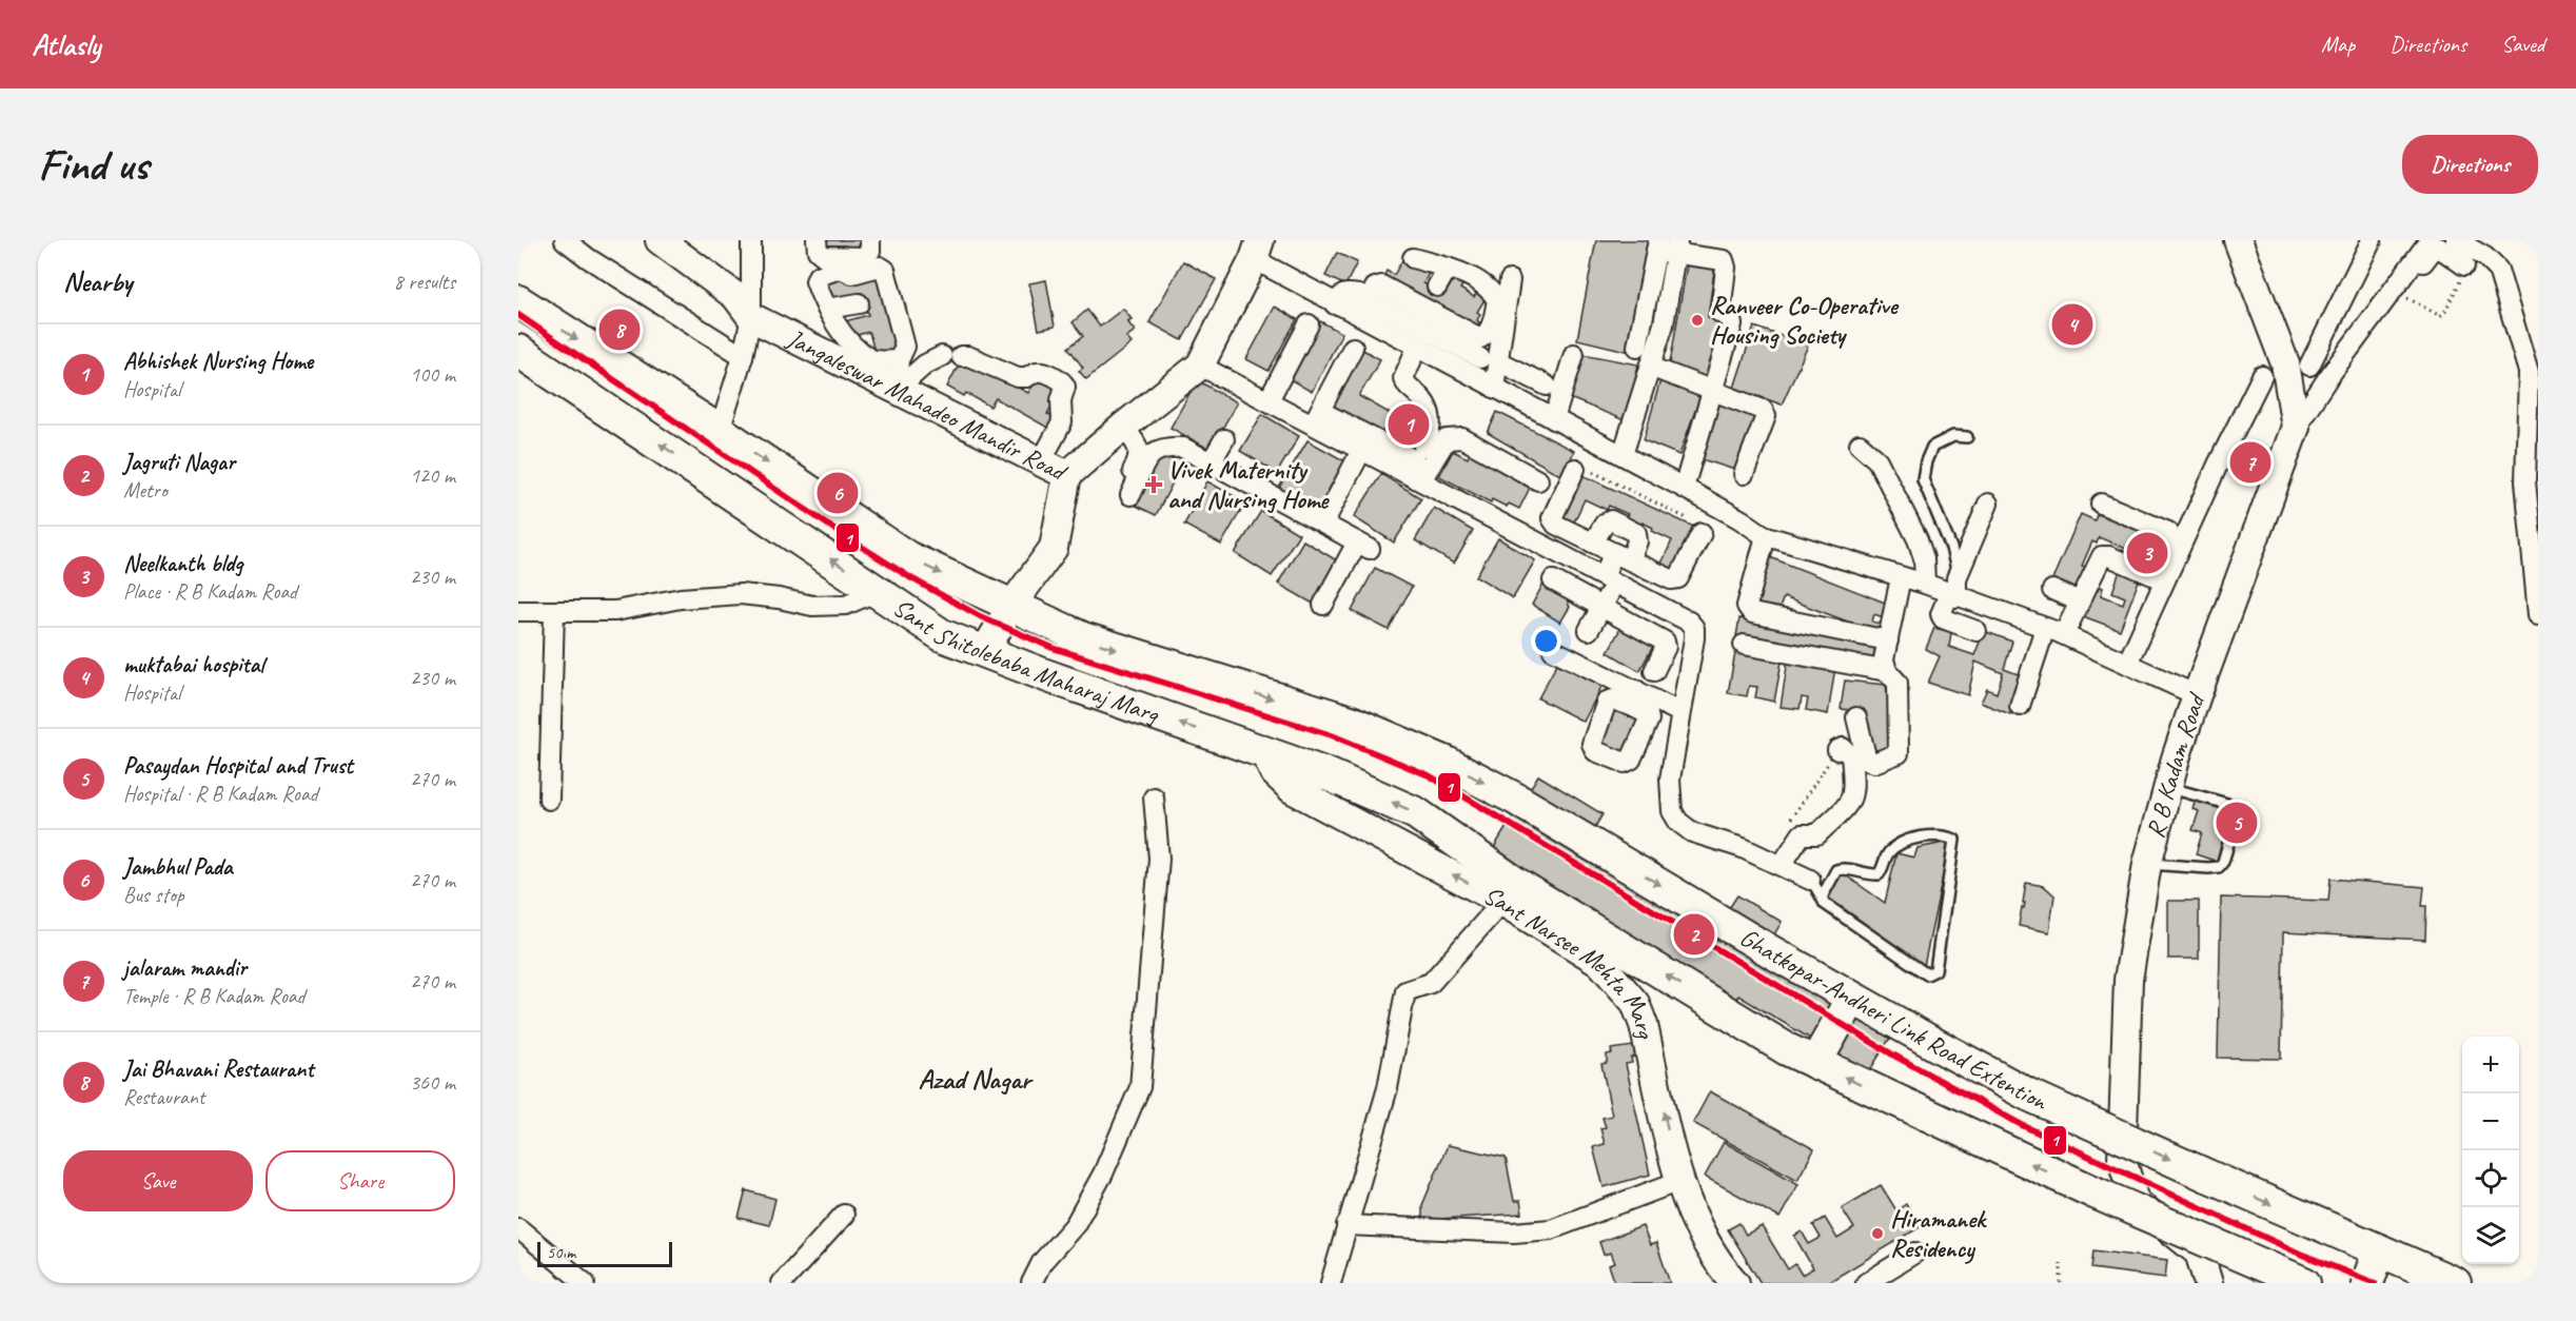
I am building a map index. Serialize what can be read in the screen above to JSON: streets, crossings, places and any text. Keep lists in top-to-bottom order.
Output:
{
  "streets": {
    "main road": ["Sant Shitolebaba Maharaj Marg", "Ghatkopar-Andheri Link Road Extention"],
    "street": ["Jangaleswar Mahadeo Mandir Road", "R B Kadam Road", "Sant Narsee Mehta Marg"]
  },
  "crossings": [
    ["Jangaleswar Mahadeo Mandir Road", "Sant Shitolebaba Maharaj Marg"],
    ["Sant Shitolebaba Maharaj Marg", "Sant Narsee Mehta Marg"],
    ["Sant Shitolebaba Maharaj Marg", "Ghatkopar-Andheri Link Road Extention"]
  ],
  "one_way": ["Sant Narsee Mehta Marg", "Ghatkopar-Andheri Link Road Extention"],
  "districts": ["Azad Nagar"],
  "places": {
    "other": ["Ranveer Co-Operative Housing Society", "Hiramanek Residency"],
    "health": ["Vivek Maternity and Nursing Home"]
  },
  "lines": ["transit line 1"],
  "scale_bar": "50 m",
  "page": {
    "header": "Atlasly",
    "nav": ["Map", "Directions", "Saved"],
    "buttons": [
      "Directions",
      ["Save", "Share"]
    ],
    "title": "Find us",
    "heading": ["Nearby", "8 results"],
    "pins": [
      "4",
      "8",
      "1",
      "7",
      "6",
      "3",
      "5",
      "2"
    ],
    "list": [
      {
        "mark": "1",
        "name": "Abhishek Nursing Home",
        "note": "Hospital",
        "value": "100 m"
      },
      {
        "mark": "2",
        "name": "Jagruti Nagar",
        "note": "Metro",
        "value": "120 m"
      },
      {
        "mark": "3",
        "name": "Neelkanth bldg",
        "note": "Place · R B Kadam Road",
        "value": "230 m"
      },
      {
        "mark": "4",
        "name": "muktabai hospital",
        "note": "Hospital",
        "value": "230 m"
      },
      {
        "mark": "5",
        "name": "Pasaydan Hospital and Trust",
        "note": "Hospital · R B Kadam Road",
        "value": "270 m"
      },
      {
        "mark": "6",
        "name": "Jambhul Pada",
        "note": "Bus stop",
        "value": "270 m"
      },
      {
        "mark": "7",
        "name": "jalaram mandir",
        "note": "Temple · R B Kadam Road",
        "value": "270 m"
      },
      {
        "mark": "8",
        "name": "Jai Bhavani Restaurant",
        "note": "Restaurant",
        "value": "360 m"
      }
    ],
    "map_buttons": ["+", "−"],
    "scale": "50 m"
  }
}
